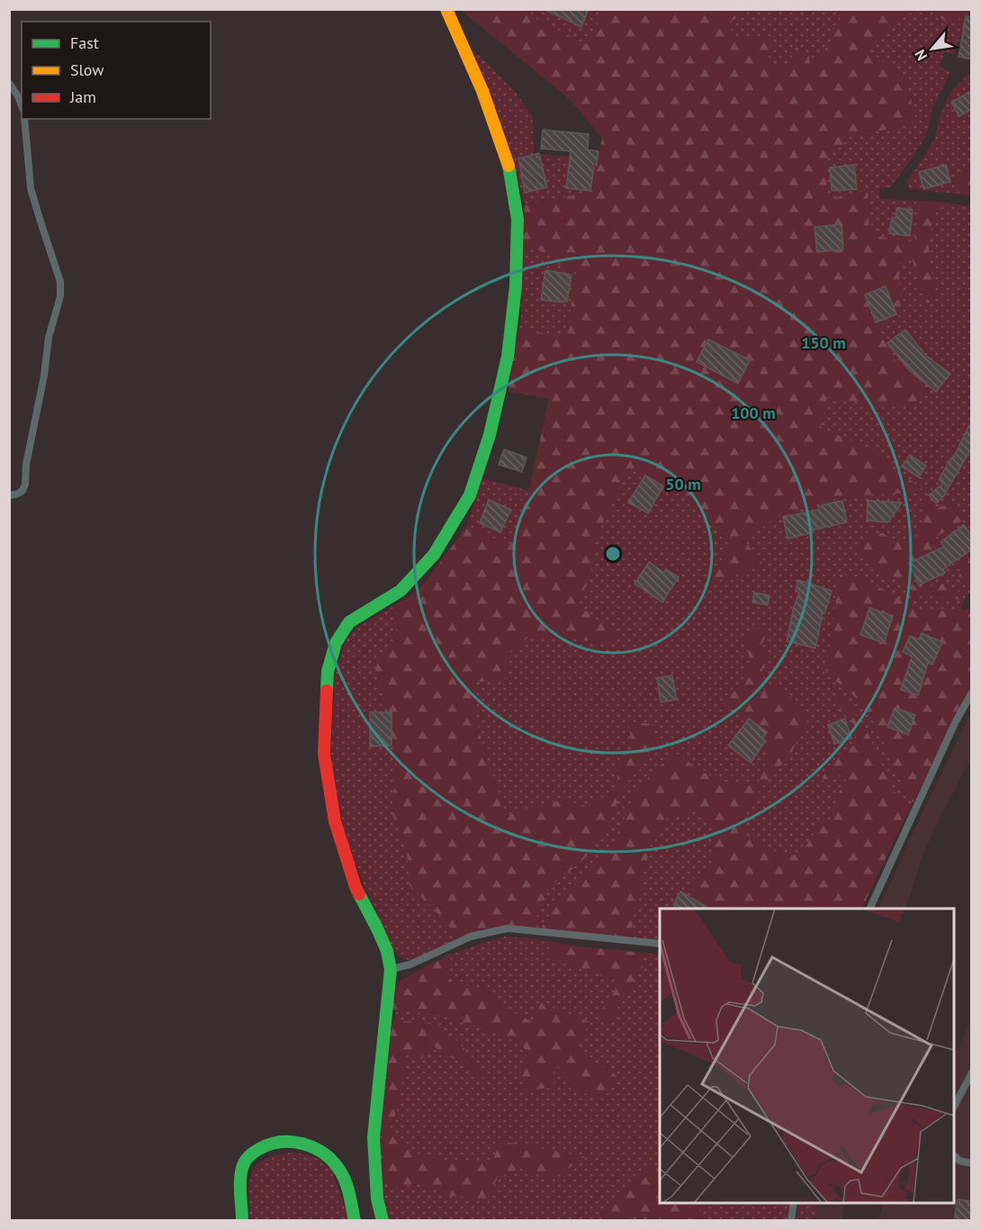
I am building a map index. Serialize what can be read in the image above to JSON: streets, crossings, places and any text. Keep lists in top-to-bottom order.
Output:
{
  "legend": ["Fast", "Slow", "Jam"],
  "north": "bottom left",
  "rings": ["150 m", "100 m", "50 m"]
}
